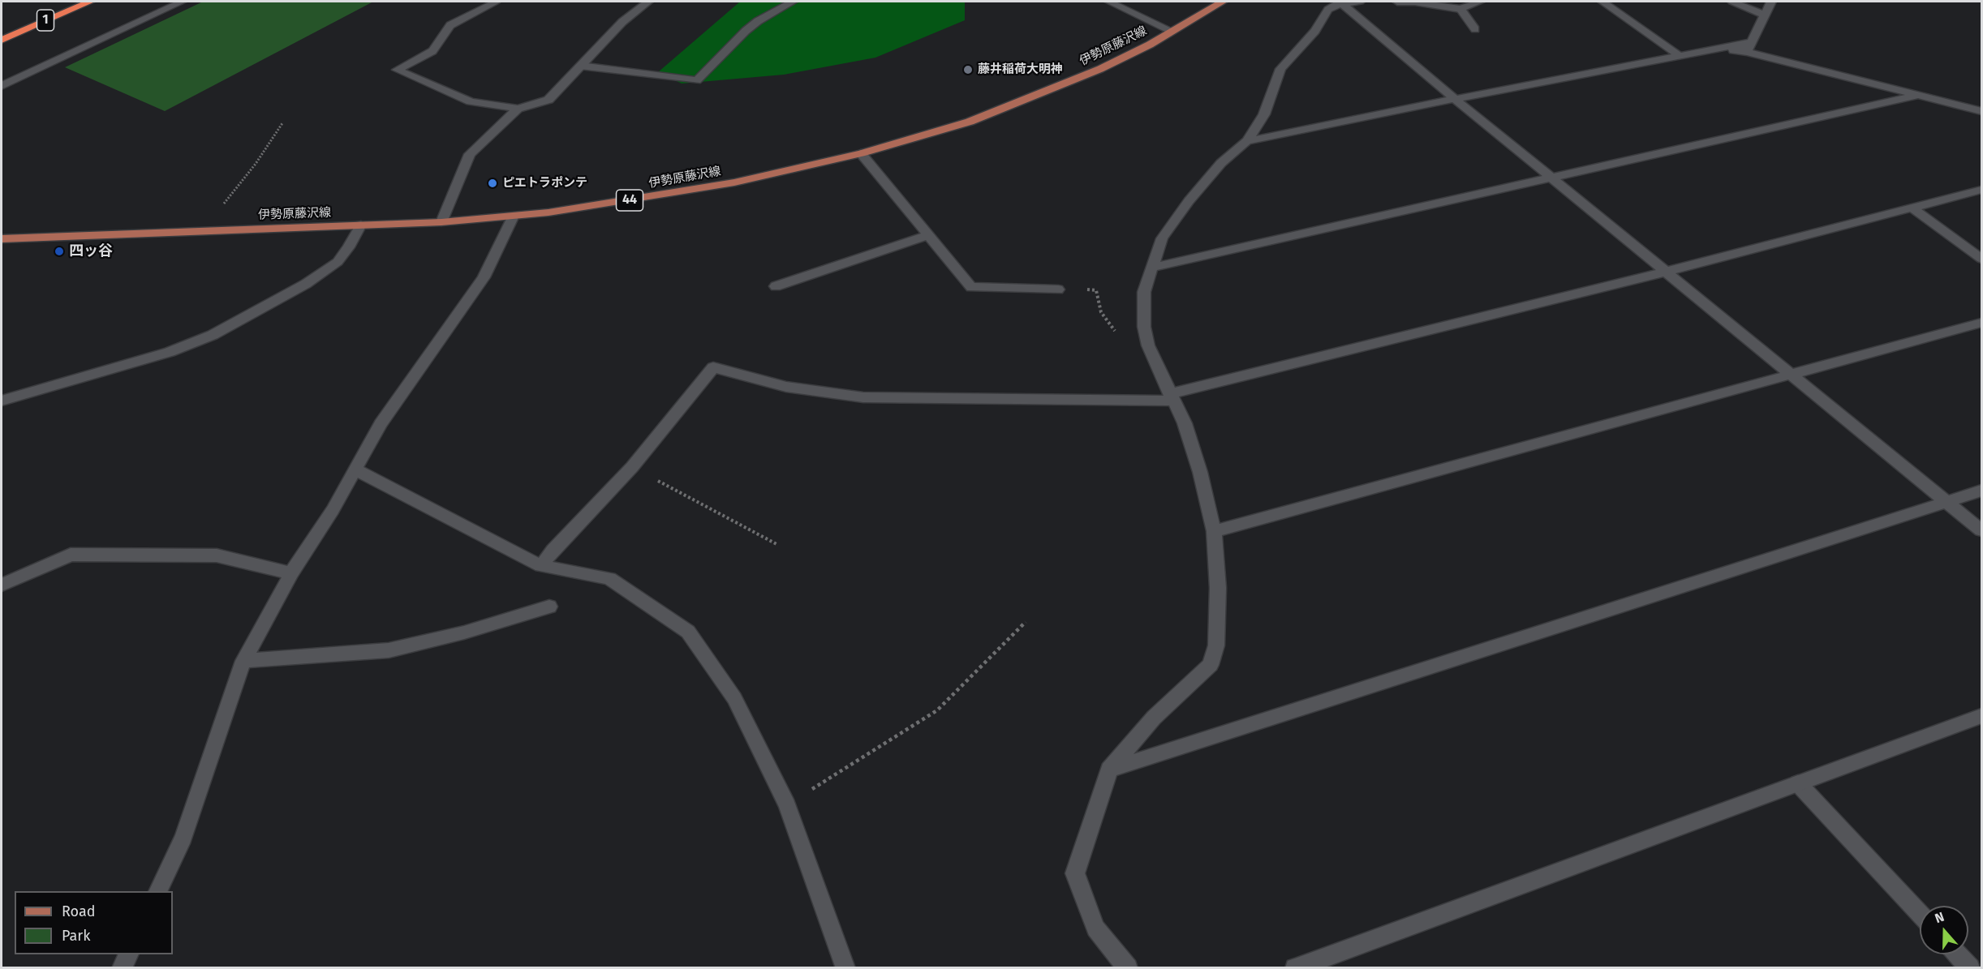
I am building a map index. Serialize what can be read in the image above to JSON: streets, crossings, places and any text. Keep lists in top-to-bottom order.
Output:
{
  "streets": {
    "highway": ["1"],
    "main road": ["伊勢原藤沢線", "44"]
  },
  "places": ["藤井稲荷大明神", "ピエトラポンテ", "四ッ谷"],
  "legend": ["Road", "Park"],
  "north": "top"
}
